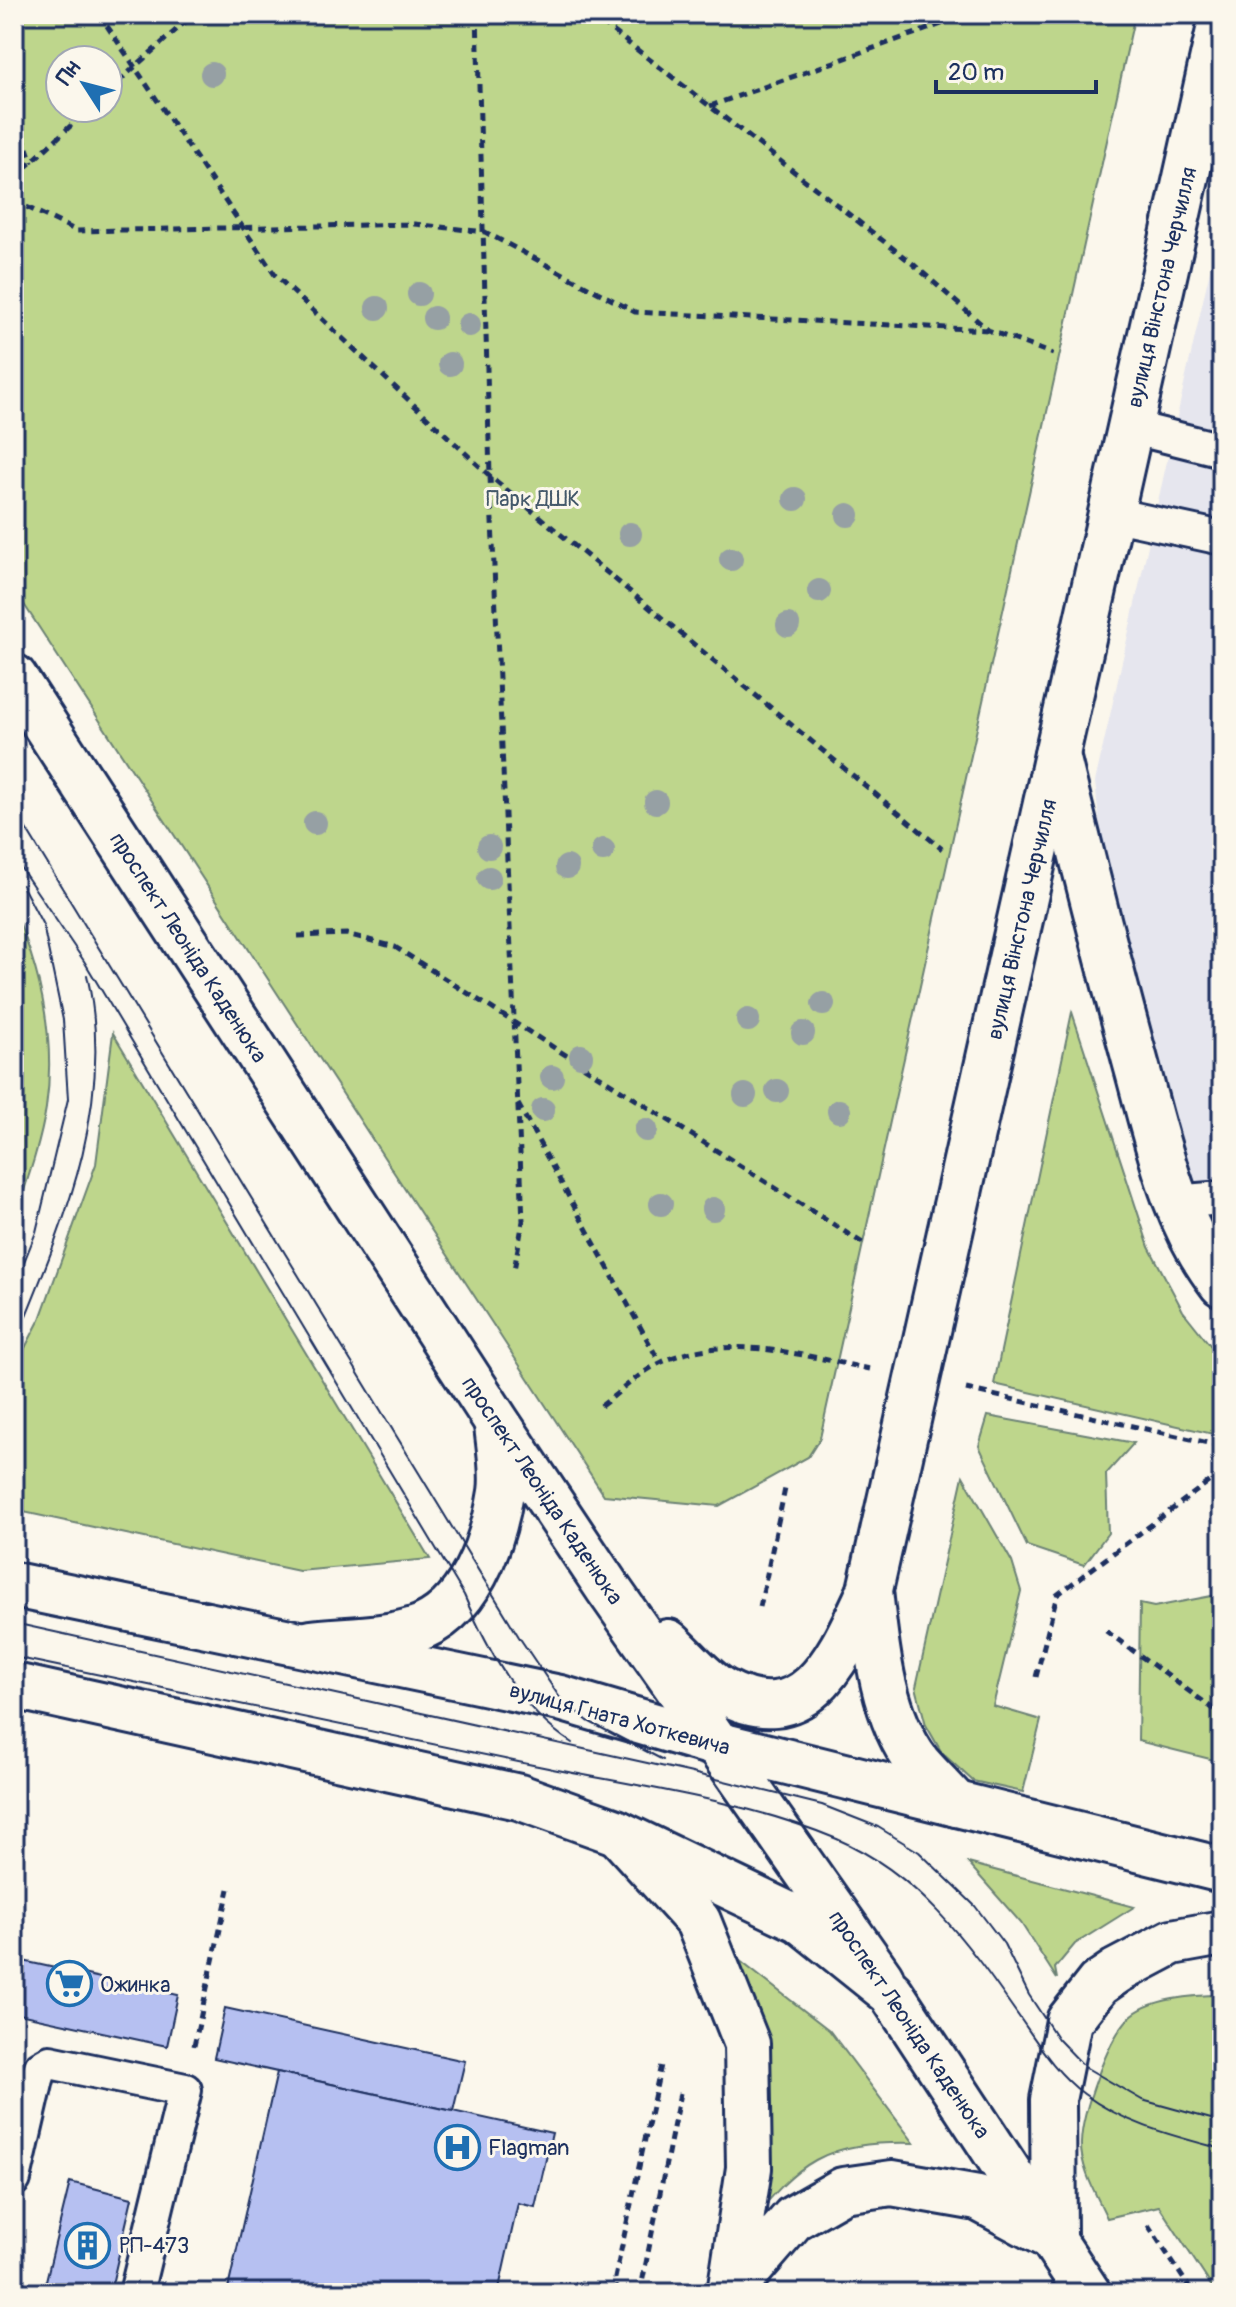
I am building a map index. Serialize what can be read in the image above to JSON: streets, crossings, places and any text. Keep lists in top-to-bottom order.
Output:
{
  "streets": {
    "main road": ["вулиця Вінстона Черчилля", "проспект Леоніда Каденюка", "вулиця Гната Хоткевича"]
  },
  "crossings": [
    ["вулиця Вінстона Черчилля", "вулиця Гната Хоткевича"],
    ["проспект Леоніда Каденюка", "вулиця Гната Хоткевича"]
  ],
  "parks": ["Парк ДШК"],
  "places": {
    "supermarket": ["Ожинка"],
    "hospital": ["Flagman"],
    "building": ["РП-473"]
  },
  "scale_bar": "20 m",
  "north": "top left"
}
